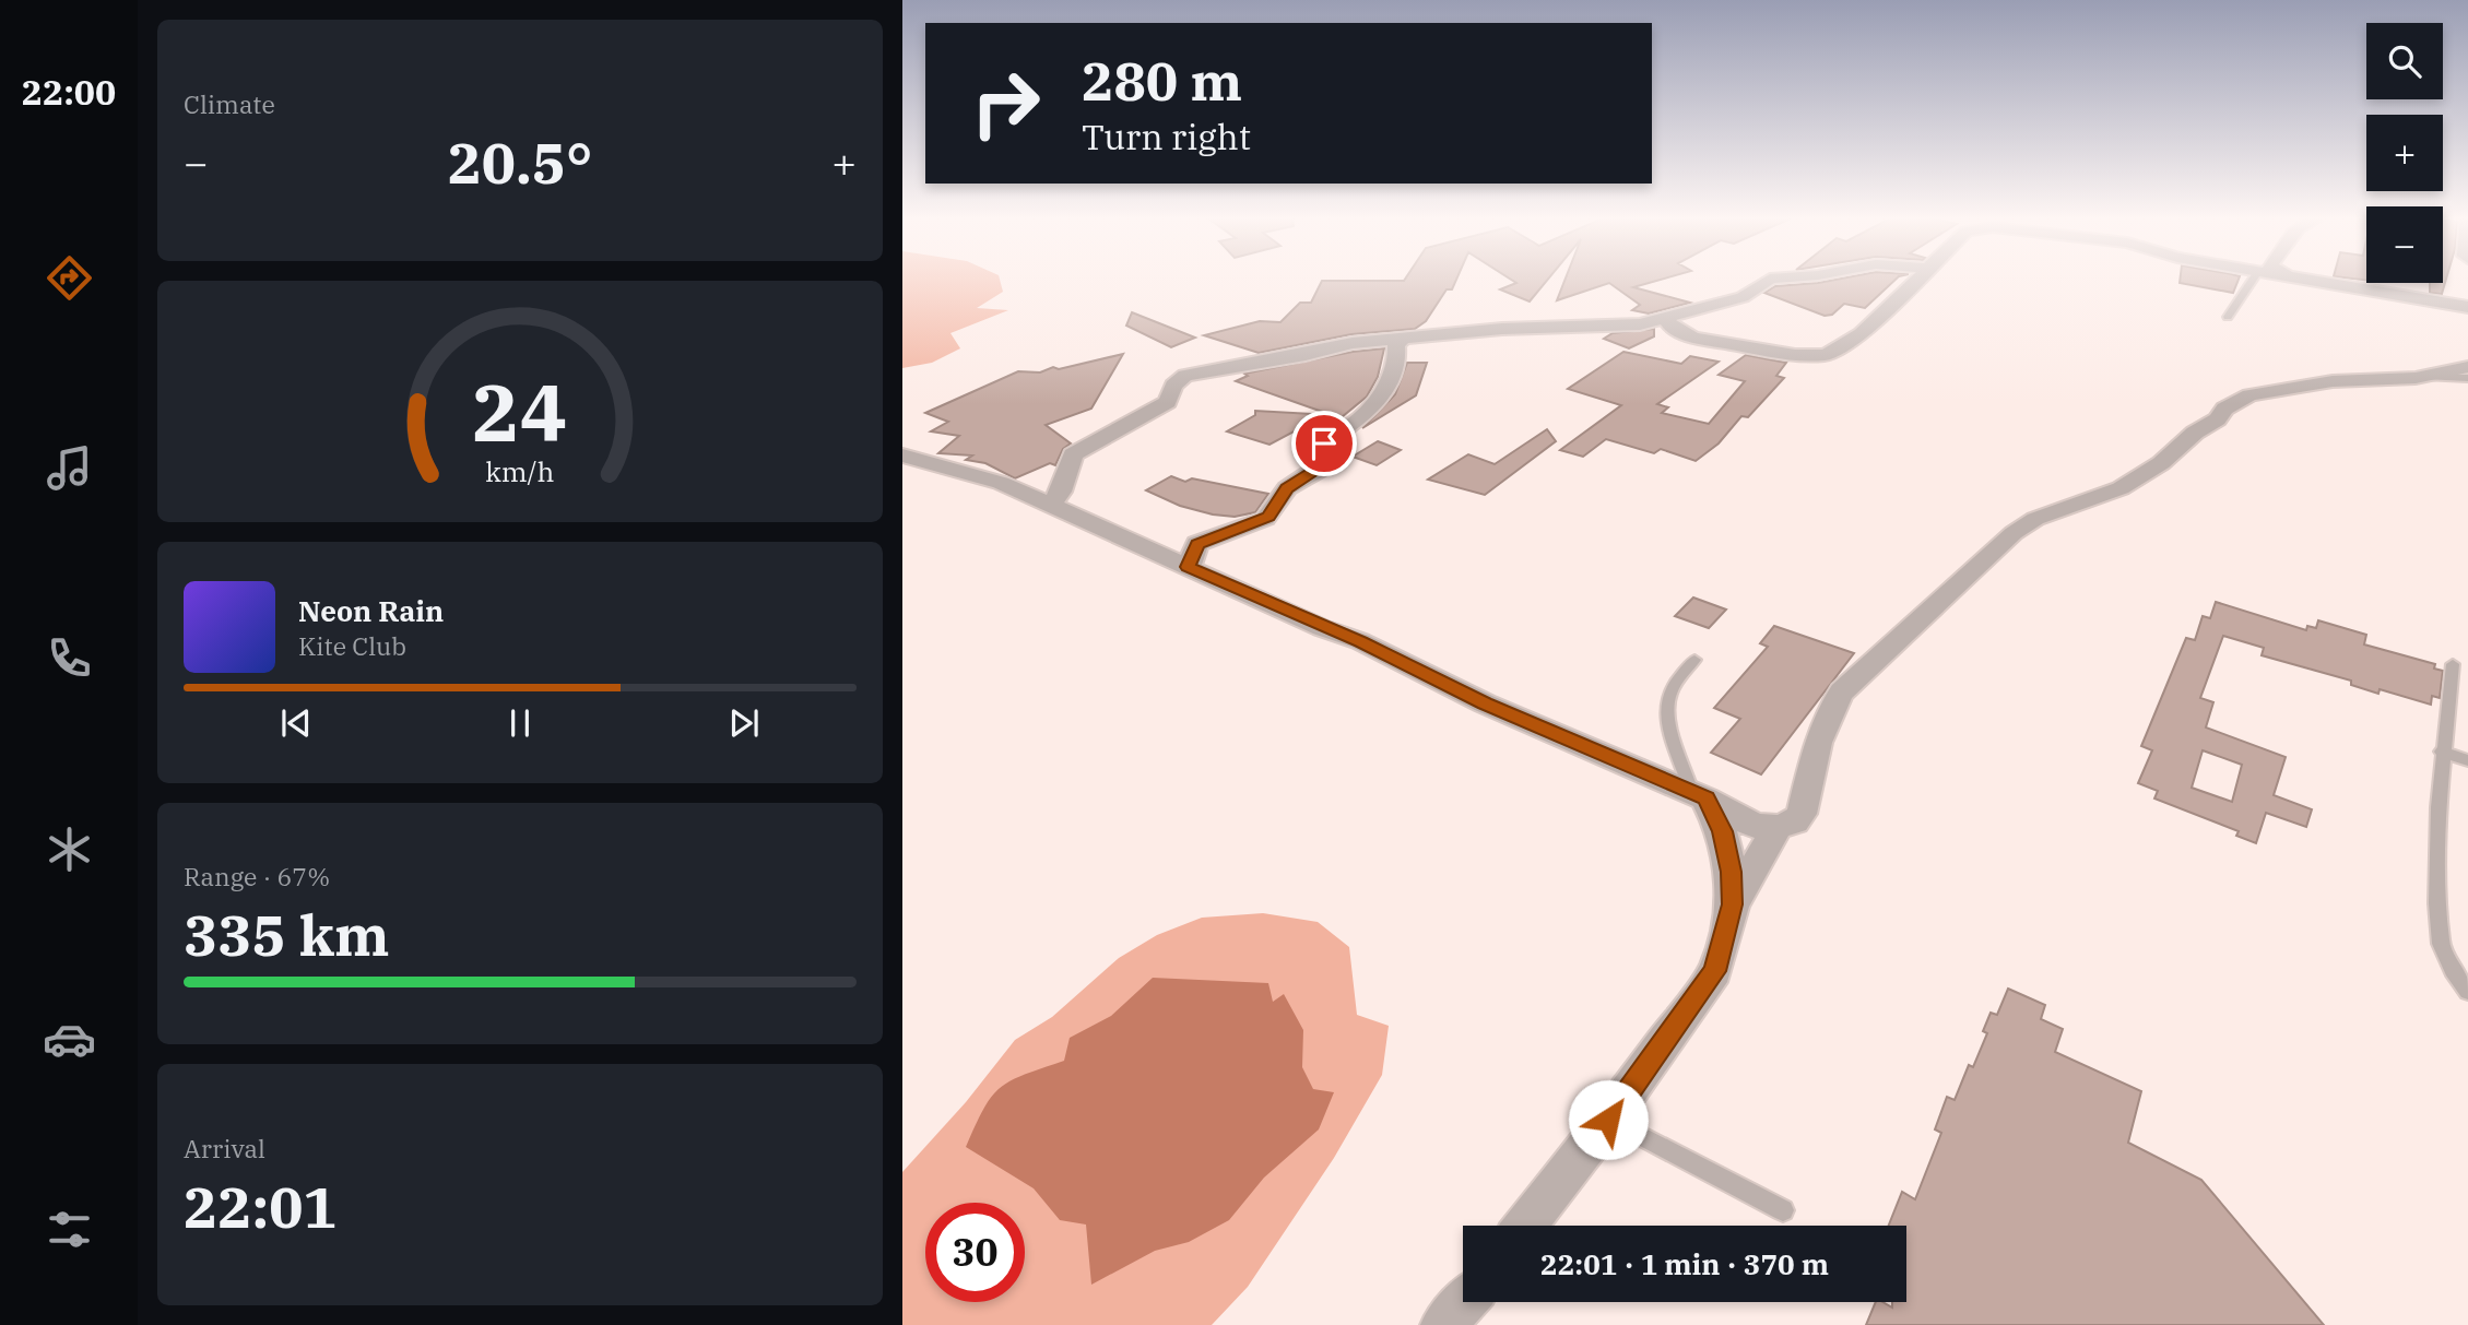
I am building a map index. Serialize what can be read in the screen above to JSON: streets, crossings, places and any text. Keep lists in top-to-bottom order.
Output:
{
  "page": {
    "tabs": "22:00",
    "tile": [
      "Climate",
      ["Range · 67%", "335 km"],
      ["Arrival", "22:01"]
    ],
    "map_buttons": ["+", "−"],
    "turn": ["280 m", "Turn right"],
    "heat": ["−", "20.5°", "+"],
    "song": ["Neon Rain", "Kite Club"],
    "limit": "30",
    "trip": "22:01 · 1 min · 370 m",
    "gauge": ["24", "km/h"]
  }
}
